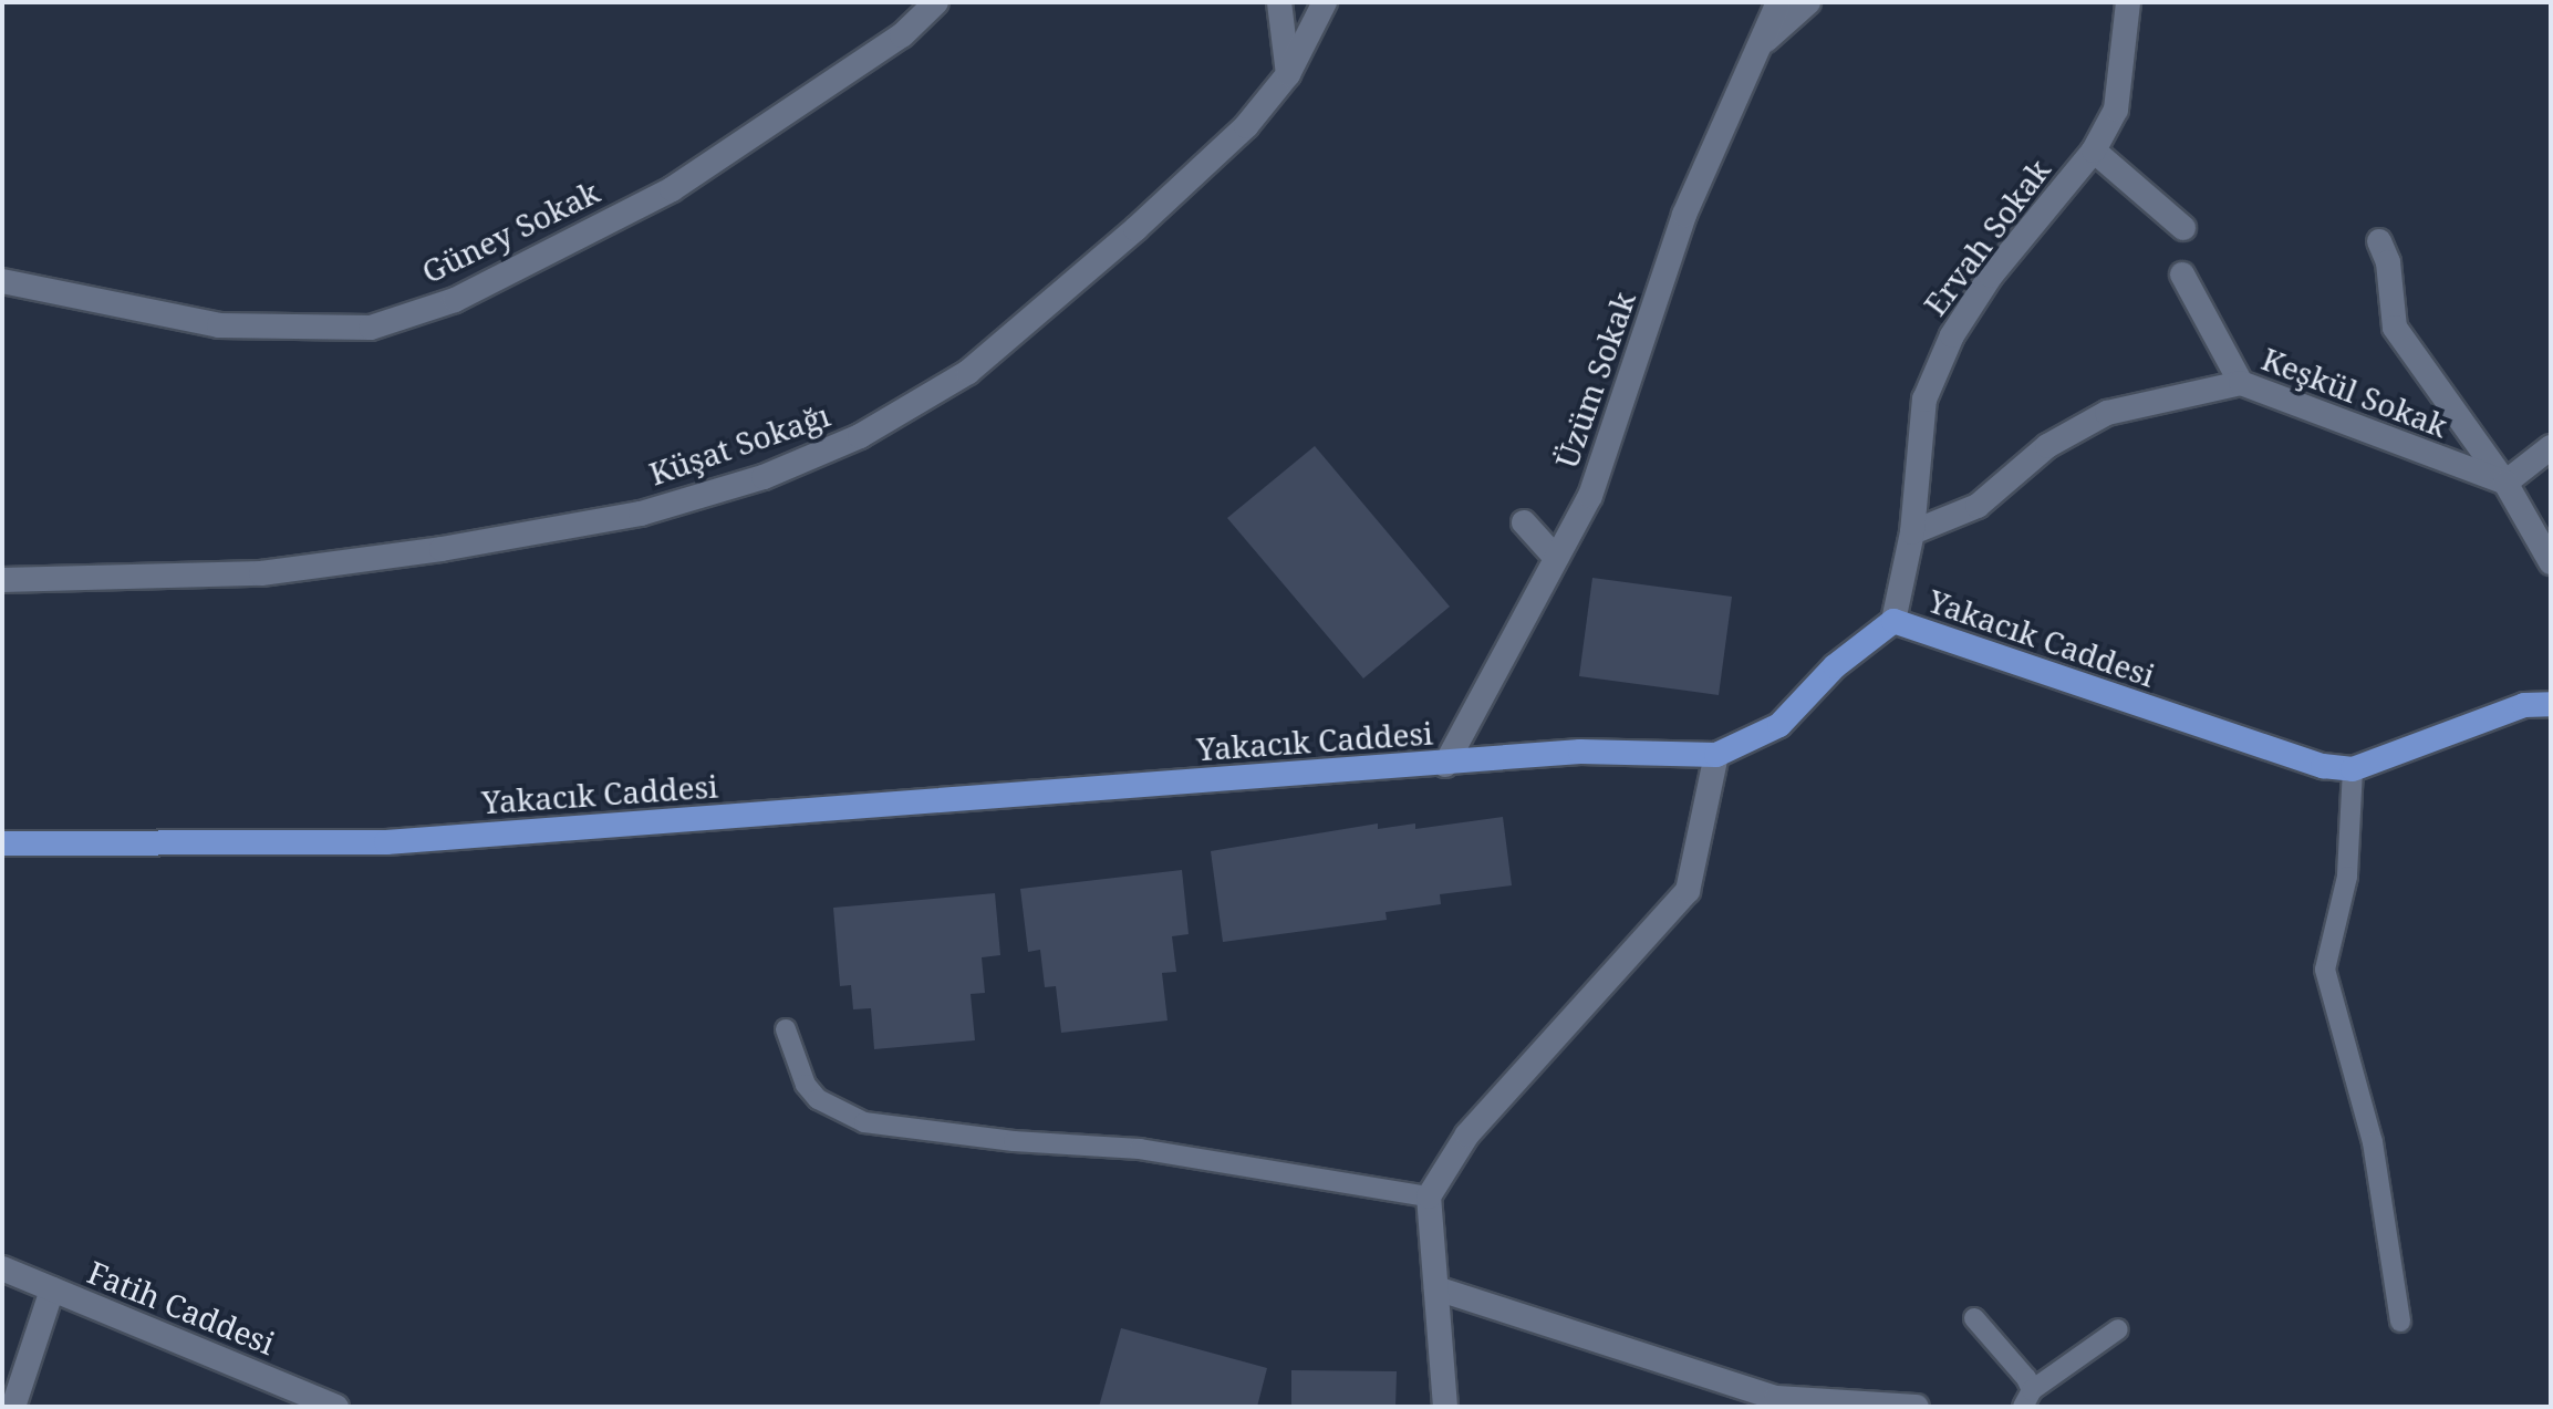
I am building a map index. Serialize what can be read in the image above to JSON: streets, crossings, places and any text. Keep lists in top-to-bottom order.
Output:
{
  "streets": {
    "main road": ["Yakacık Caddesi"],
    "street": [
      "Güney Sokak",
      "Ervah Sokak",
      "Üzüm Sokak",
      "Keşkül Sokak",
      "Küşat Sokağı",
      "Fatih Caddesi"
    ]
  },
  "crossings": [
    ["Ervah Sokak", "Keşkül Sokak"],
    ["Ervah Sokak", "Yakacık Caddesi"],
    ["Üzüm Sokak", "Yakacık Caddesi"]
  ]
}
